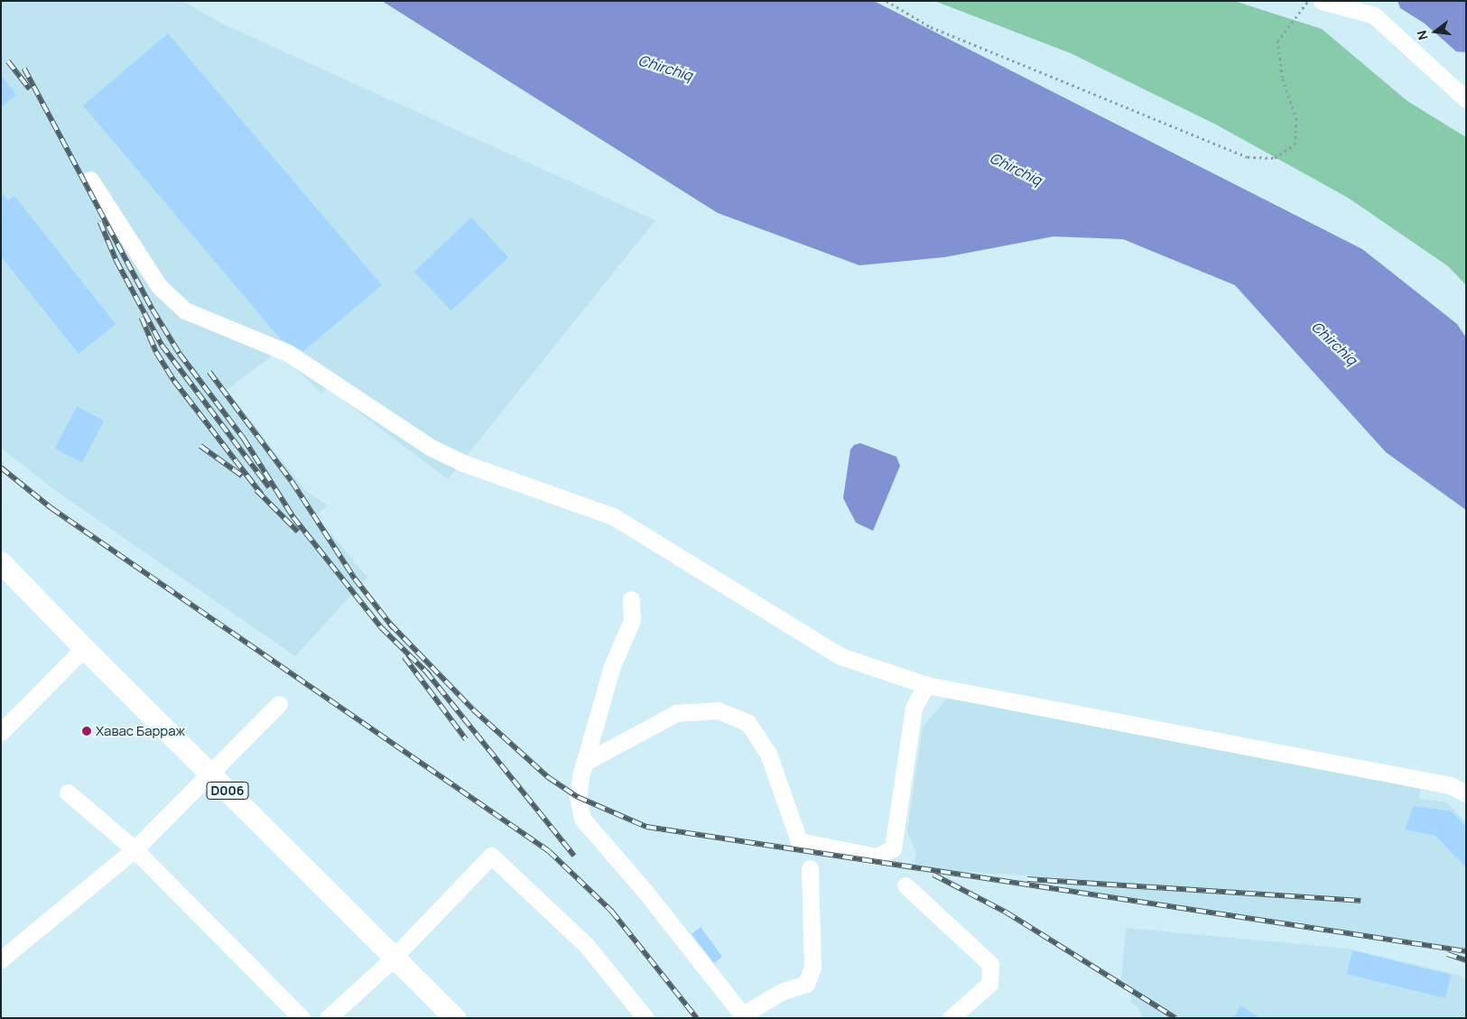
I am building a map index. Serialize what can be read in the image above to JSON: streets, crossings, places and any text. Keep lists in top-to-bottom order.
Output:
{
  "streets": {
    "main road": ["D006"]
  },
  "water": ["Chirchiq"],
  "places": ["Хавас Барраж"],
  "north": "left"
}
